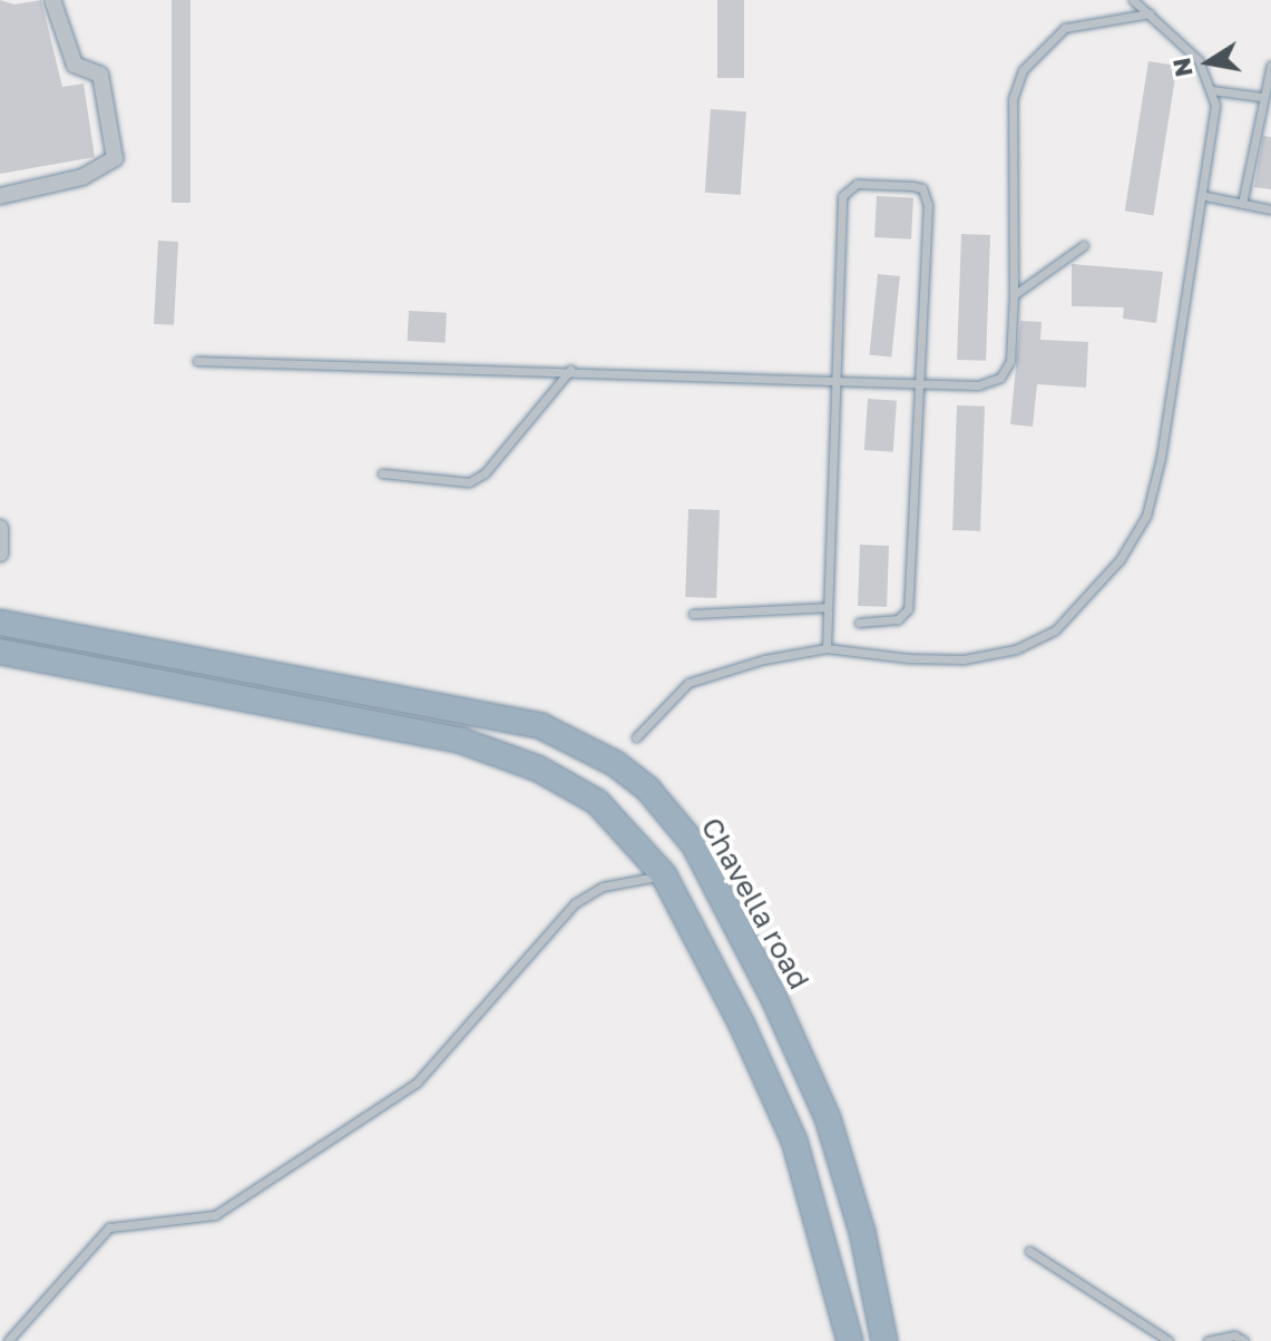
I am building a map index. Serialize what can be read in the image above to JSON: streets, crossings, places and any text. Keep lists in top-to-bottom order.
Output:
{
  "streets": {
    "highway": ["Chavella road"]
  },
  "north": "left"
}
